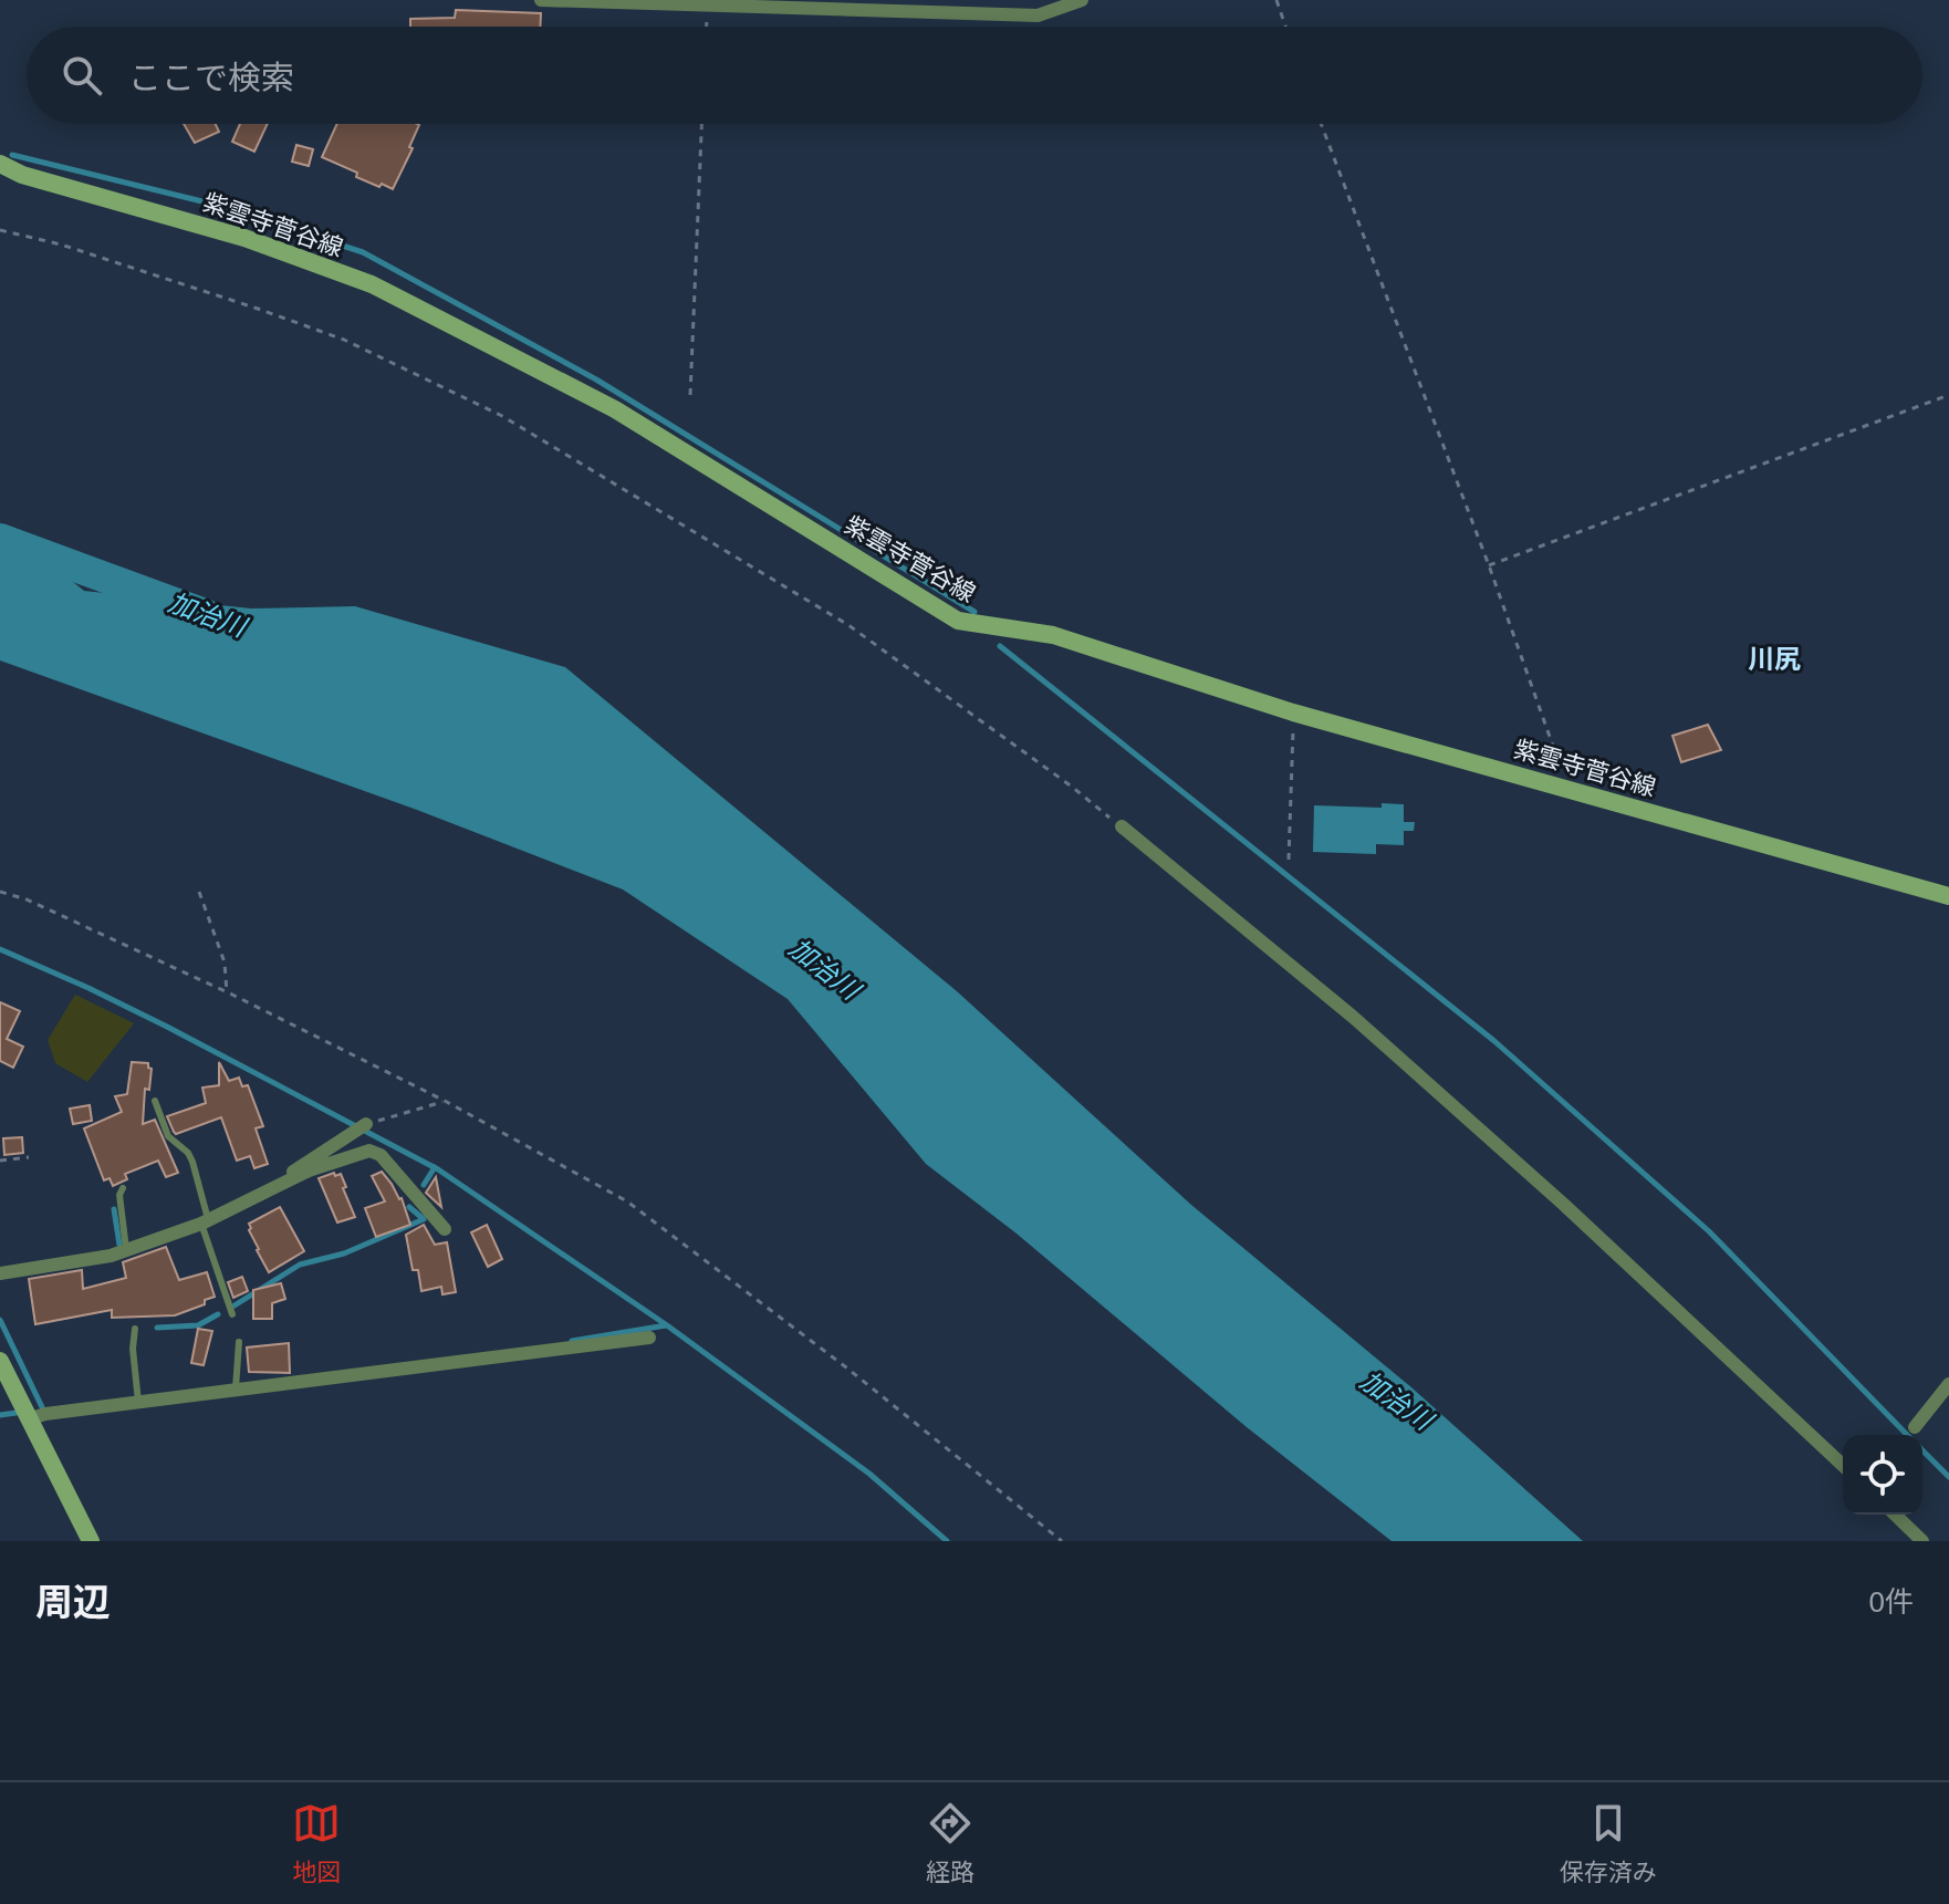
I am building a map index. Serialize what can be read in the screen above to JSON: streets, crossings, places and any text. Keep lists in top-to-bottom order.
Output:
{
  "streets": {
    "main road": ["紫雲寺菅谷線"]
  },
  "districts": ["川尻"],
  "water": ["加治川"],
  "page": {
    "search": "ここで検索",
    "heading": ["周辺", "0件"],
    "nav": ["地図", "経路", "保存済み"]
  }
}
